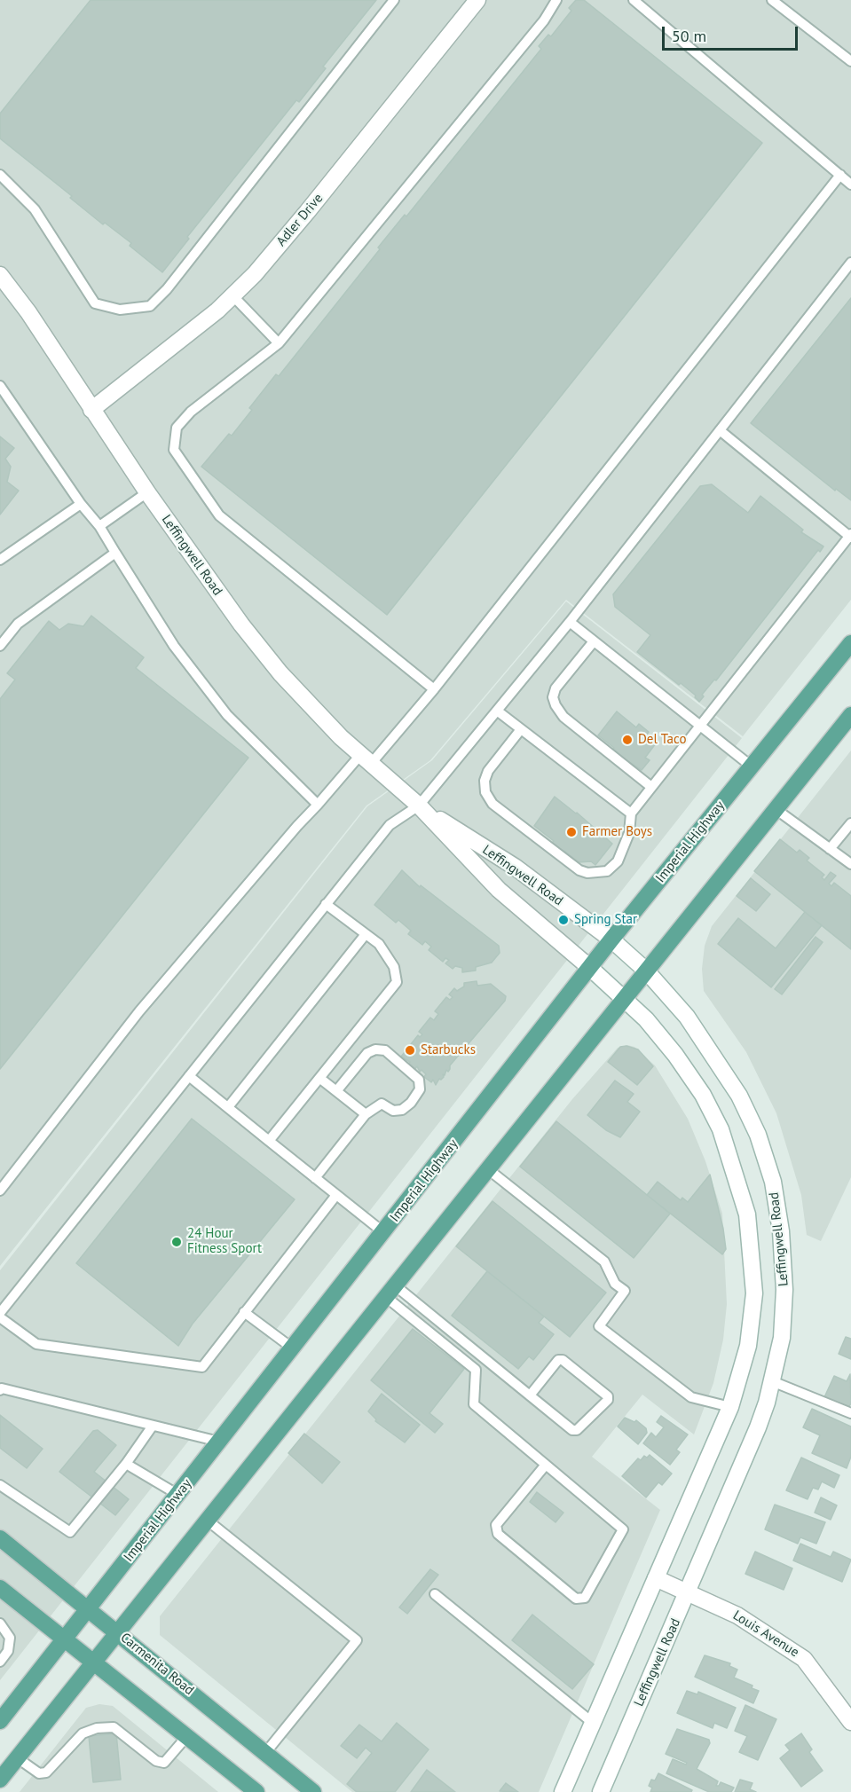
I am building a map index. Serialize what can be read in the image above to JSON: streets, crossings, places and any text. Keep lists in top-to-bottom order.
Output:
{
  "streets": {
    "main road": ["Imperial Highway", "Carmenita Road"],
    "street": ["Adler Drive", "Leffingwell Road", "Louis Avenue"]
  },
  "crossings": [
    ["Adler Drive", "Leffingwell Road"],
    ["Leffingwell Road", "Imperial Highway"],
    ["Leffingwell Road", "Louis Avenue"],
    ["Imperial Highway", "Carmenita Road"]
  ],
  "places": [
    "Del Taco",
    "Farmer Boys",
    "Spring Star",
    "Starbucks",
    "24 Hour Fitness Sport"
  ],
  "scale_bar": "50 m"
}
